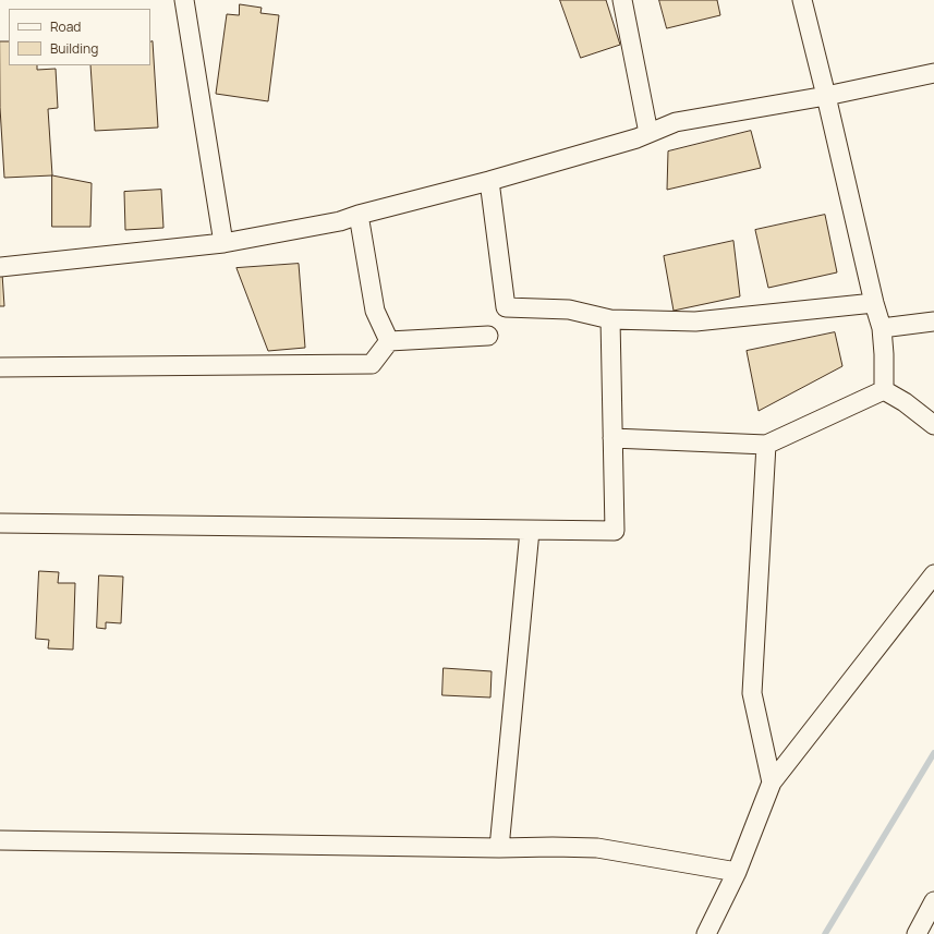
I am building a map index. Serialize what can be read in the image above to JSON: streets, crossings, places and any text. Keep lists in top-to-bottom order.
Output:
{
  "legend": ["Road", "Building"]
}
